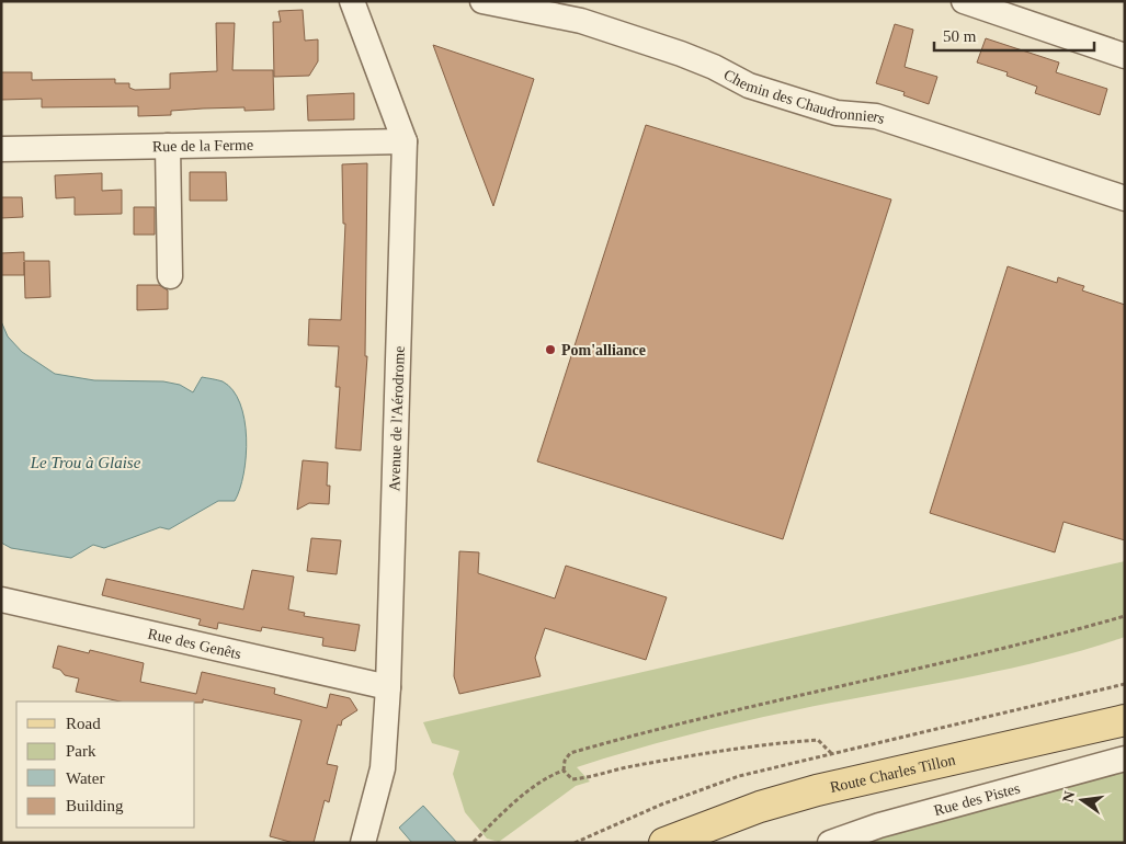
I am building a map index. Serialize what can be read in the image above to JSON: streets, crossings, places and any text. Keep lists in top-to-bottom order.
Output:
{
  "streets": {
    "main road": ["Route Charles Tillon"],
    "street": [
      "Chemin des Chaudronniers",
      "Rue de la Ferme",
      "Avenue de l'Aérodrome",
      "Rue des Genêts",
      "Rue des Pistes"
    ]
  },
  "crossings": [
    ["Rue de la Ferme", "Avenue de l'Aérodrome"],
    ["Avenue de l'Aérodrome", "Rue des Genêts"]
  ],
  "water": ["Le Trou à Glaise"],
  "places": ["Pom'alliance"],
  "legend": [
    "Road",
    "Park",
    "Water",
    "Building"
  ],
  "scale_bar": "50 m",
  "north": "left"
}
